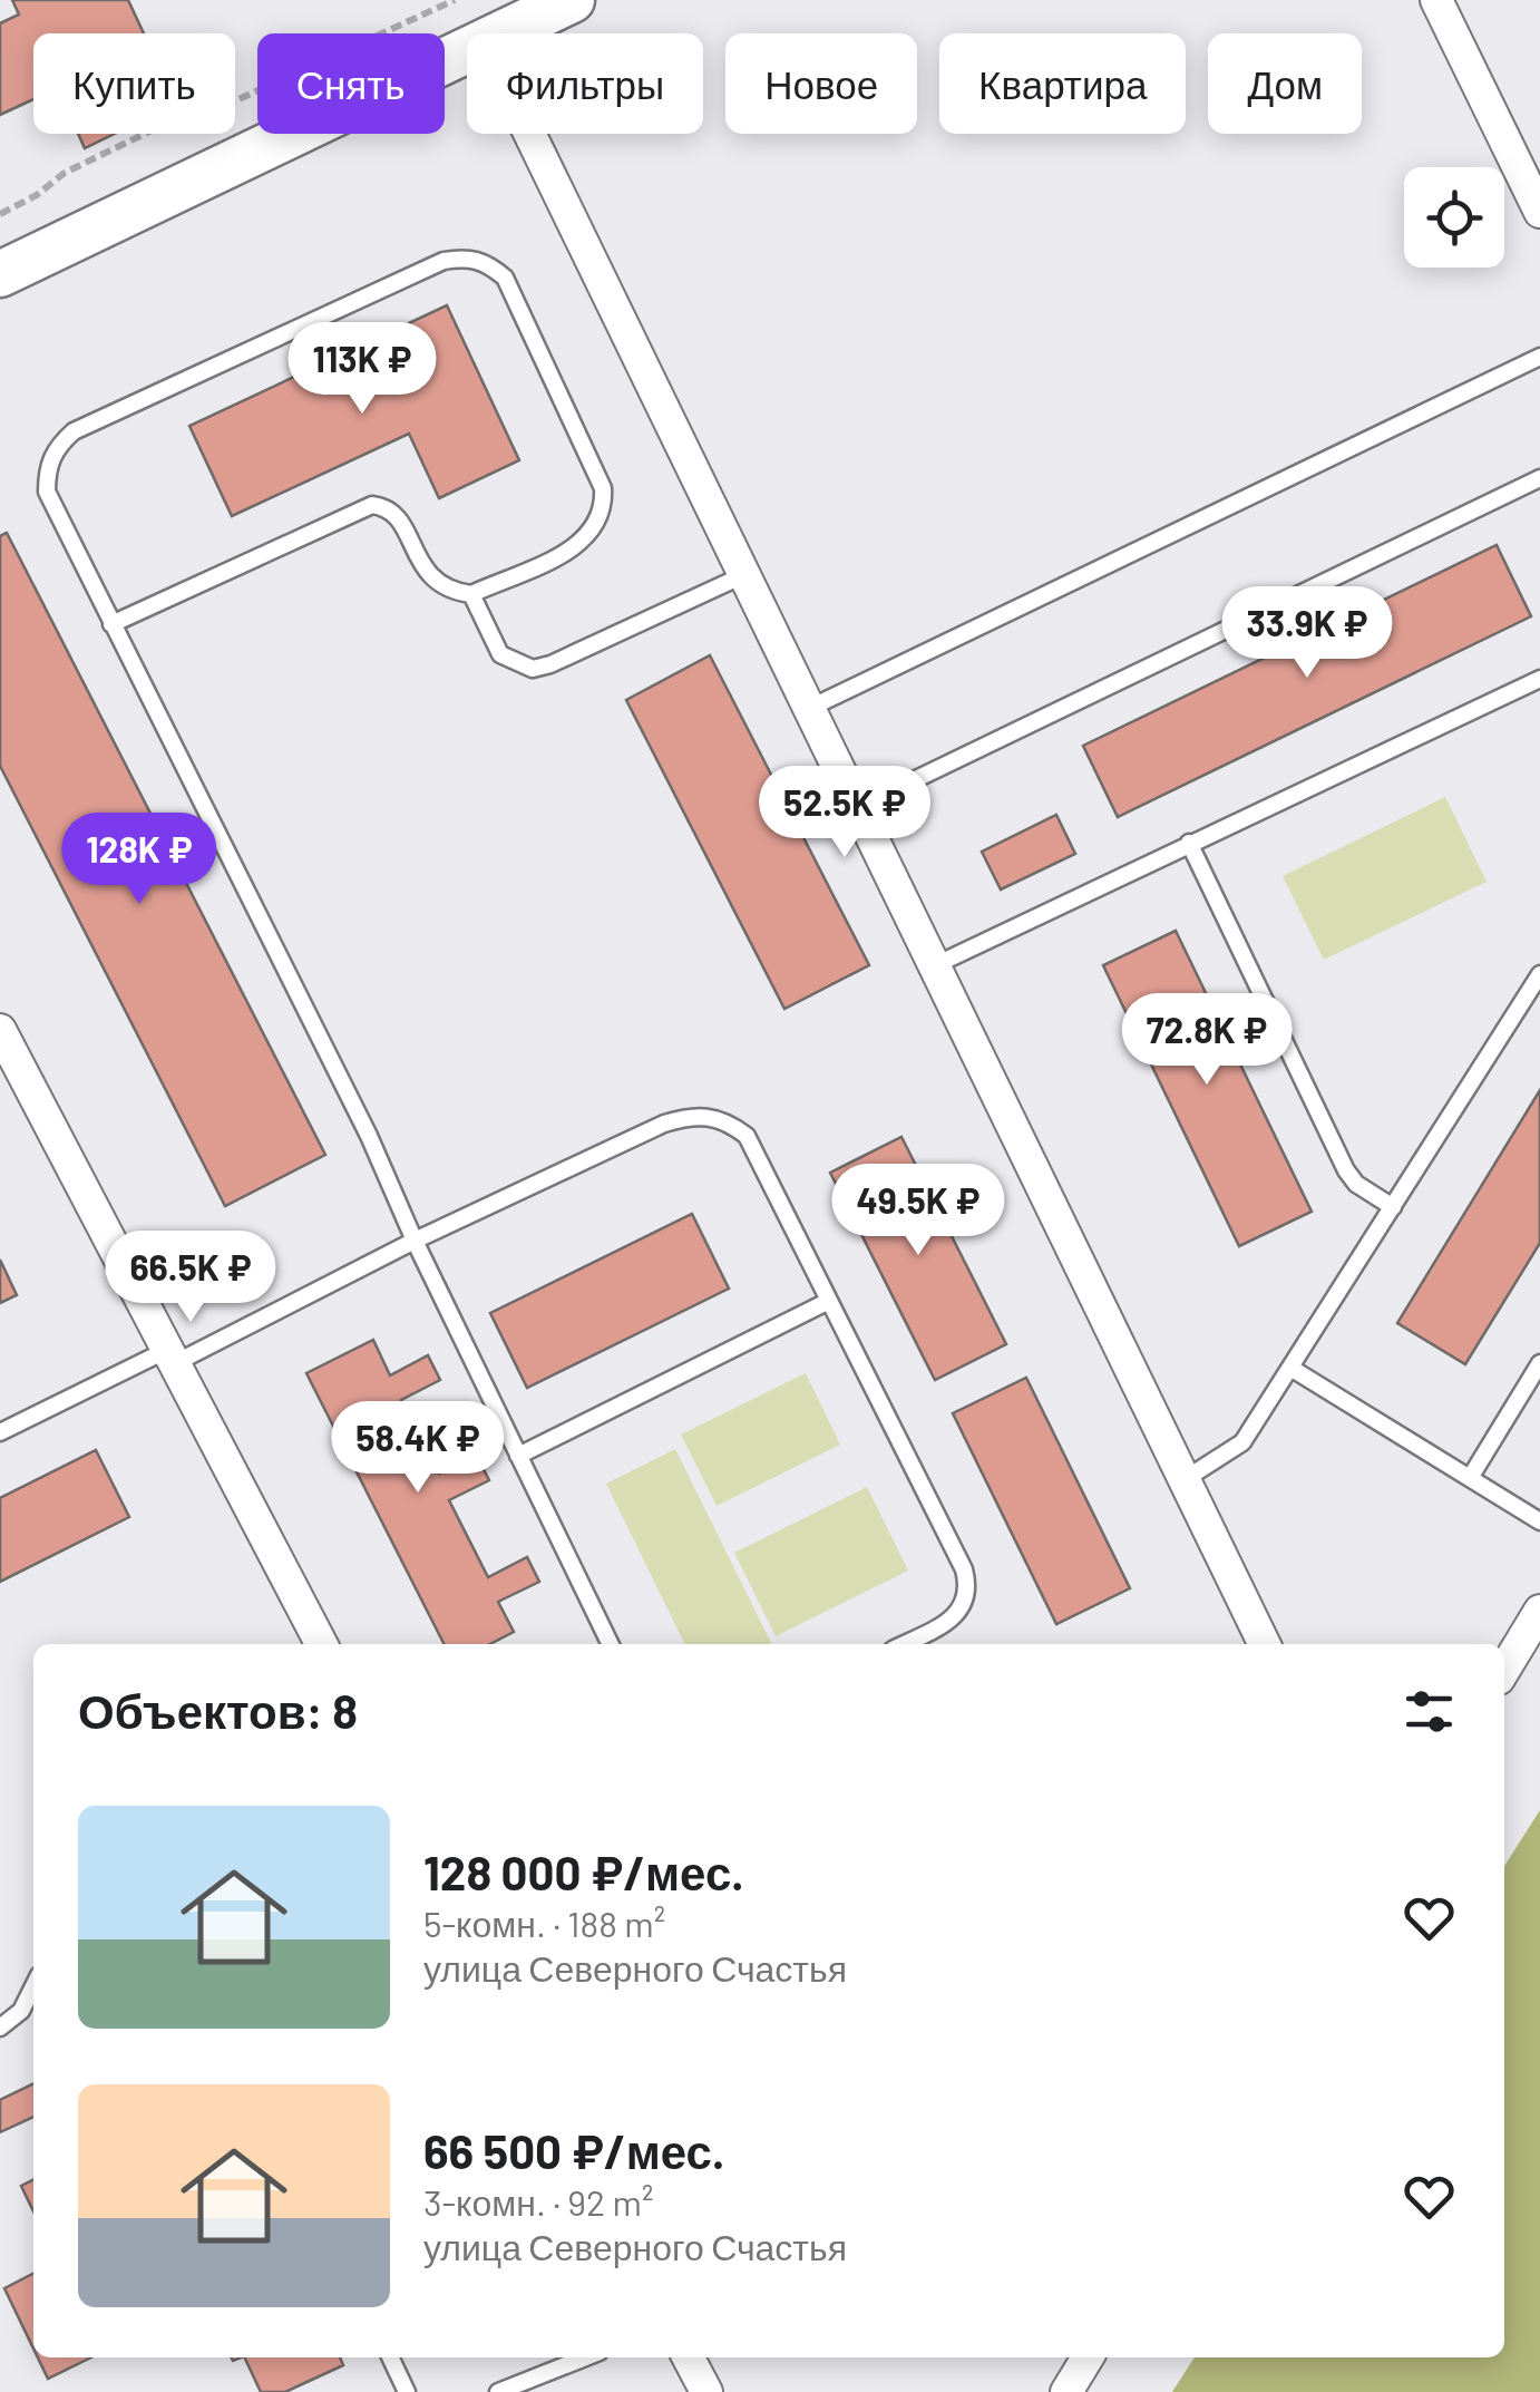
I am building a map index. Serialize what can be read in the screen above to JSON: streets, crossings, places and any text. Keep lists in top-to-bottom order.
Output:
{
  "page": {
    "chip": [
      "Купить",
      "Снять",
      "Фильтры",
      "Новое",
      "Квартира",
      "Дом"
    ],
    "price": [
      "113K ₽",
      "33.9K ₽",
      "52.5K ₽",
      "128K ₽",
      "72.8K ₽",
      "49.5K ₽",
      "66.5K ₽",
      "58.4K ₽"
    ],
    "heading": "Объектов: 8",
    "list": [
      {
        "name": "128 000 ₽/мес.",
        "note": "5-комн. · 188 m² · улица Северного Счастья"
      },
      {
        "name": "66 500 ₽/мес.",
        "note": "3-комн. · 92 m² · улица Северного Счастья"
      }
    ]
  }
}
